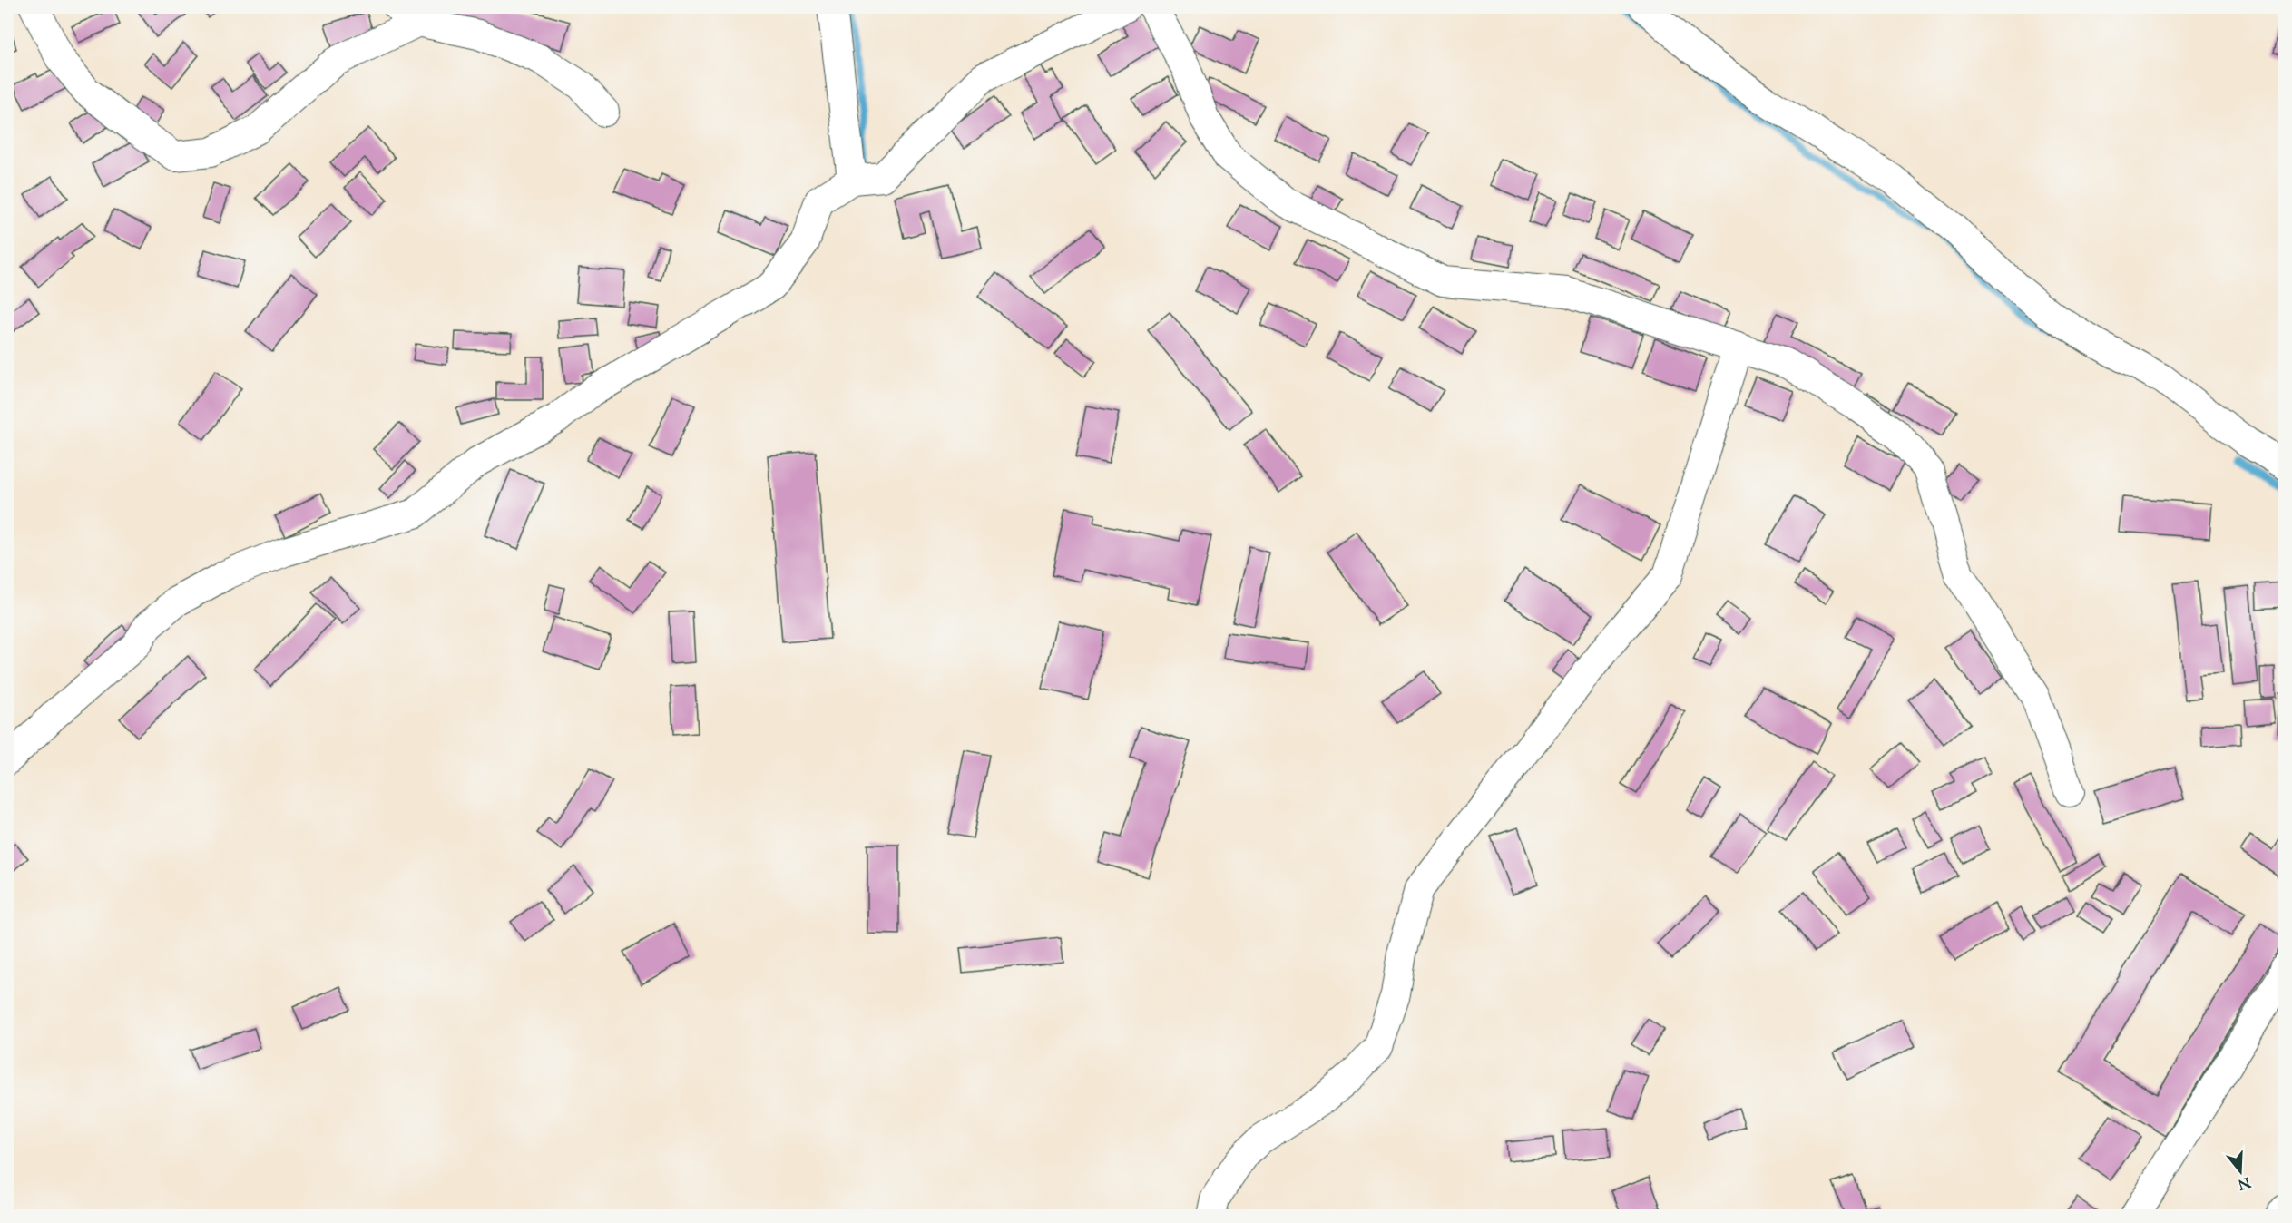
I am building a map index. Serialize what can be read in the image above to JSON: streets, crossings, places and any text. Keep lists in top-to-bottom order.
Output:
{
  "north": "bottom"
}
